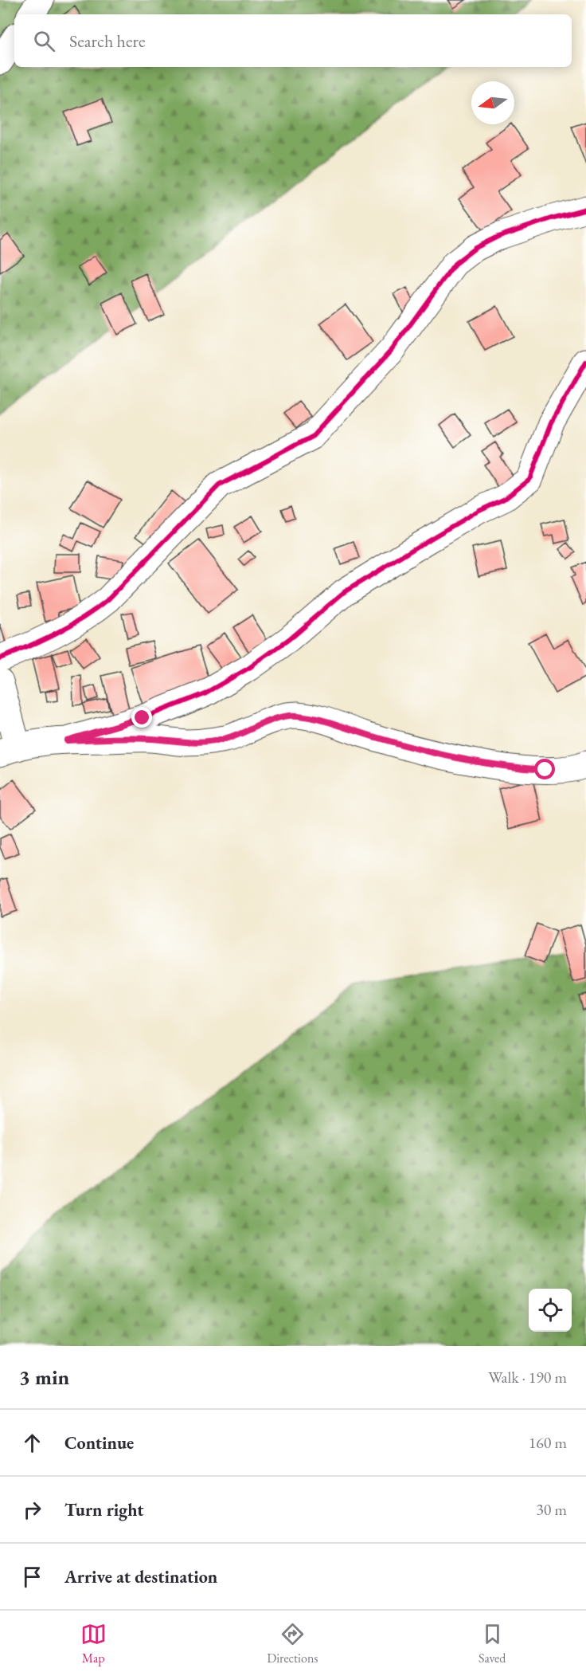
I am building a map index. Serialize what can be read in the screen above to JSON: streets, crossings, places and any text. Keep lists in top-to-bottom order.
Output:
{
  "north": "left",
  "page": {
    "search": "Search here",
    "heading": ["3 min", "Walk · 190 m"],
    "list": [
      ["Continue", "160 m"],
      ["Turn right", "30 m"],
      "Arrive at destination"
    ],
    "nav": ["Map", "Directions", "Saved"]
  }
}
